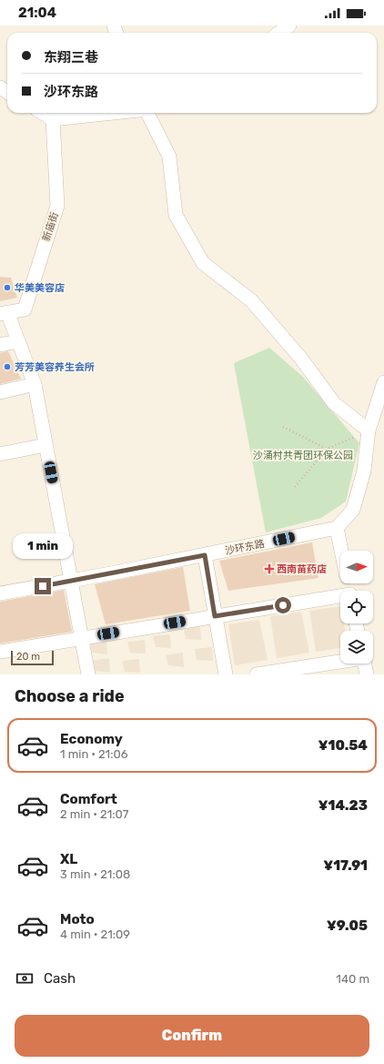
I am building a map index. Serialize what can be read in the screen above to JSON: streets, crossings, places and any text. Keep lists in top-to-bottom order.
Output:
{
  "streets": {
    "street": ["新庙街", "沙环东路"]
  },
  "parks": ["沙涌村共青团环保公园"],
  "places": {
    "other": ["华美美容店", "芳芳美容养生会所"],
    "health": ["西南苗药店"]
  },
  "scale_bar": "20 m",
  "north": "right",
  "page": {
    "status": "21:04",
    "banner": ["东翔三巷", "沙环东路"],
    "bubble": "1 min",
    "scale": "20 m",
    "heading": "Choose a ride",
    "list": [
      {
        "name": "Economy",
        "note": "1 min · 21:06",
        "value": "¥10.54"
      },
      {
        "name": "Comfort",
        "note": "2 min · 21:07",
        "value": "¥14.23"
      },
      {
        "name": "XL",
        "note": "3 min · 21:08",
        "value": "¥17.91"
      },
      {
        "name": "Moto",
        "note": "4 min · 21:09",
        "value": "¥9.05"
      }
    ],
    "pay": ["Cash", "140 m"],
    "buttons": "Confirm"
  }
}
